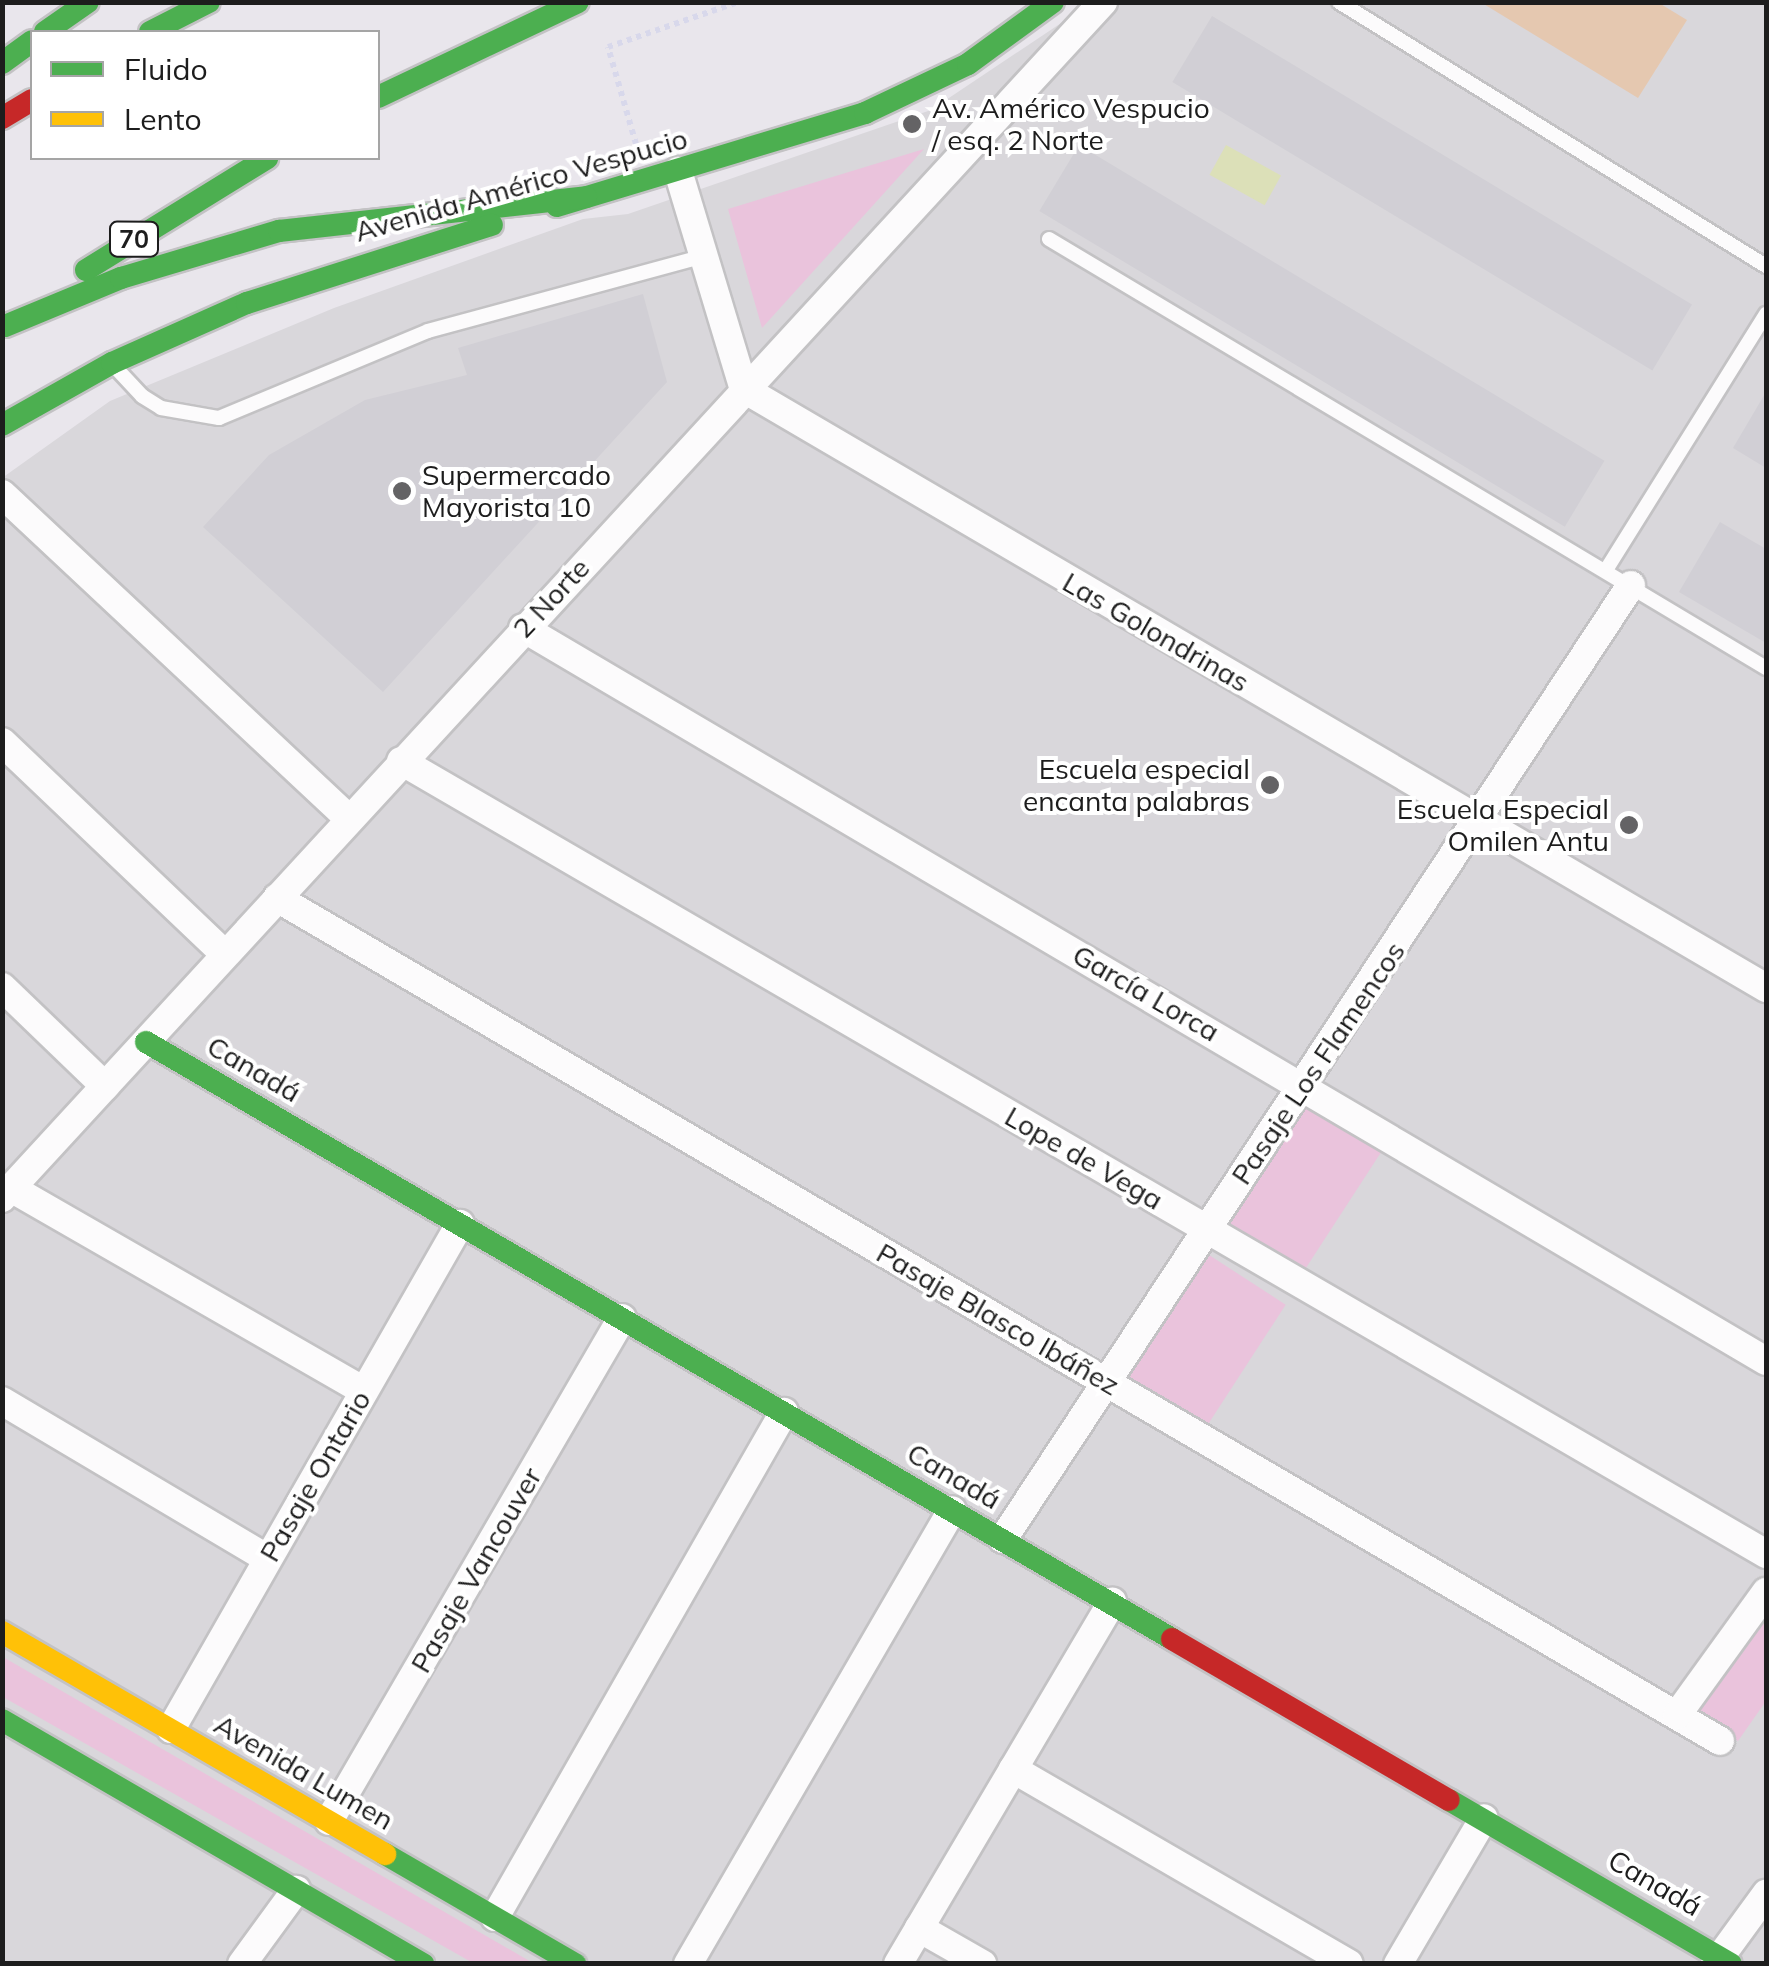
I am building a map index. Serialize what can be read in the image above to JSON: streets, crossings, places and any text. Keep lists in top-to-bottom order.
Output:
{
  "streets": {
    "main road": [
      "Avenida Américo Vespucio",
      "70",
      "Canadá",
      "Avenida Lumen"
    ],
    "street": [
      "2 Norte",
      "Las Golondrinas",
      "García Lorca",
      "Pasaje Los Flamencos",
      "Lope de Vega",
      "Pasaje Blasco Ibáñez",
      "Pasaje Ontario",
      "Pasaje Vancouver"
    ]
  },
  "crossings": [
    ["2 Norte", "Las Golondrinas"],
    ["2 Norte", "García Lorca"],
    ["2 Norte", "Canadá"],
    ["2 Norte", "Lope de Vega"],
    ["2 Norte", "Pasaje Blasco Ibáñez"],
    ["Las Golondrinas", "Pasaje Los Flamencos"],
    ["García Lorca", "Pasaje Los Flamencos"],
    ["Pasaje Los Flamencos", "Canadá"],
    ["Pasaje Los Flamencos", "Lope de Vega"],
    ["Pasaje Los Flamencos", "Pasaje Blasco Ibáñez"],
    ["Canadá", "Pasaje Ontario"],
    ["Canadá", "Pasaje Vancouver"],
    ["Pasaje Ontario", "Avenida Lumen"],
    ["Pasaje Vancouver", "Avenida Lumen"]
  ],
  "places": [
    "Av. Américo Vespucio / esq. 2 Norte",
    "Supermercado Mayorista 10",
    "Escuela especial encanta palabras",
    "Escuela Especial Omilen Antu"
  ],
  "legend": ["Fluido", "Lento"]
}
